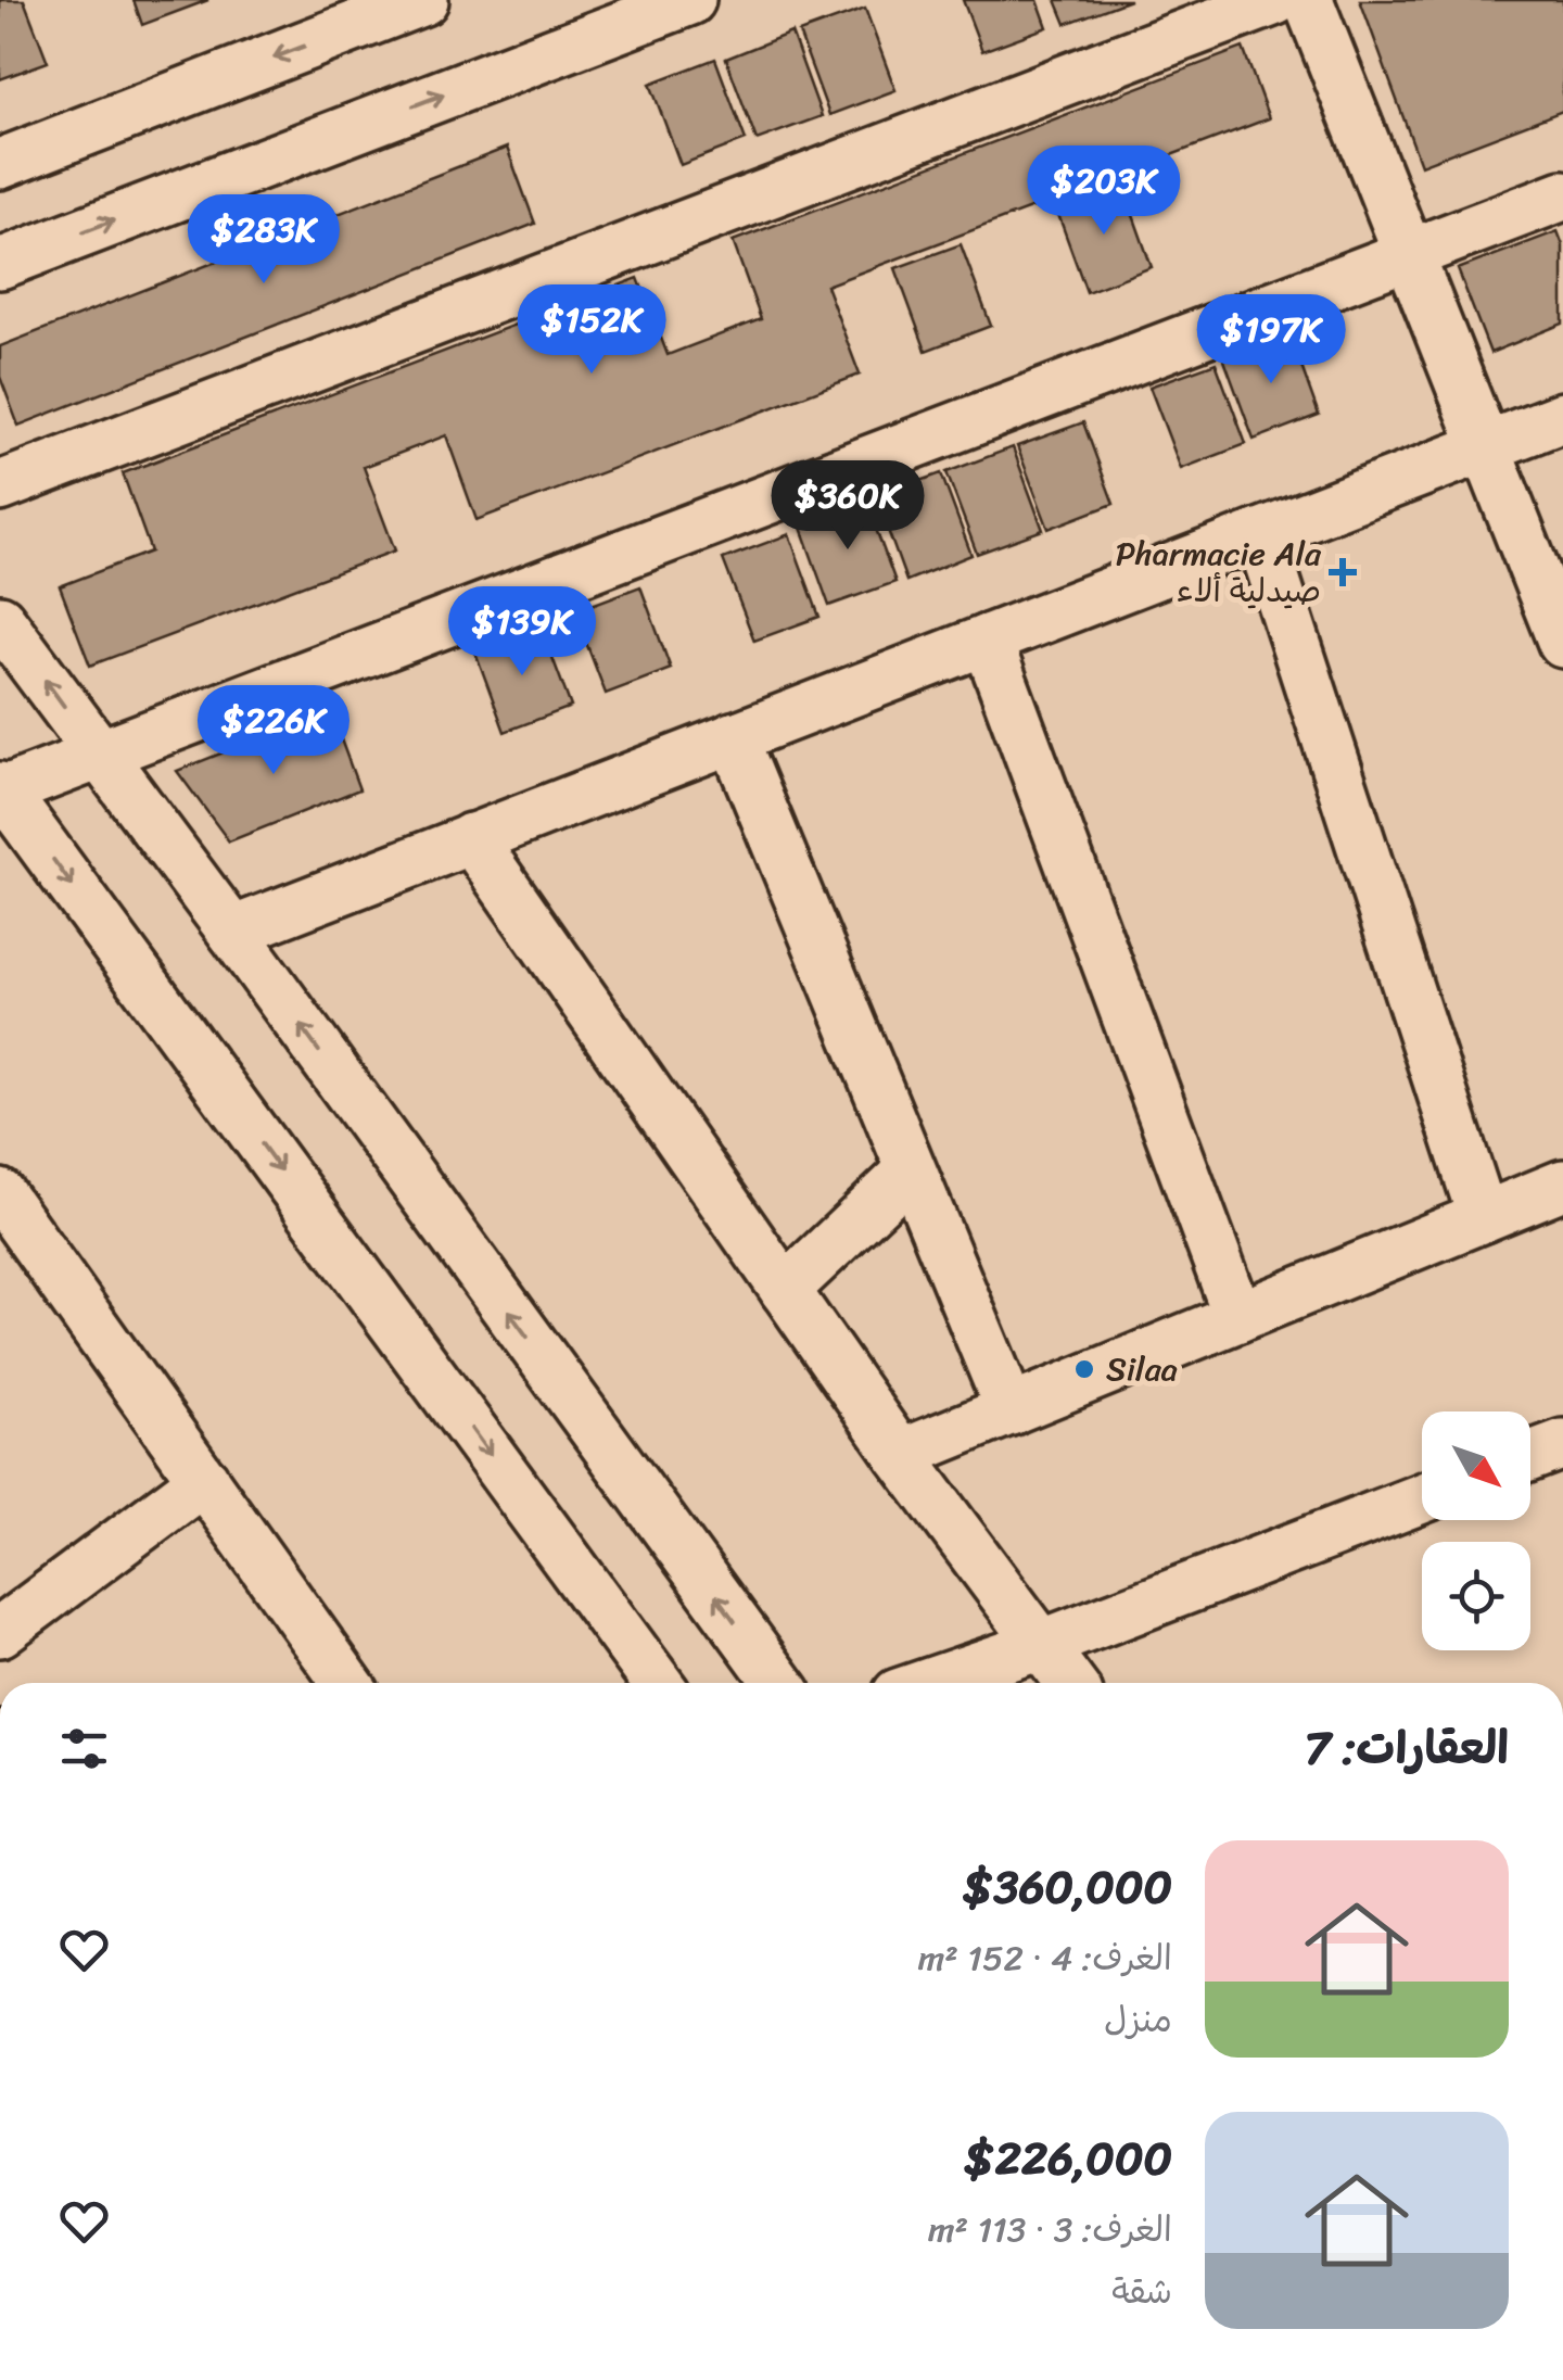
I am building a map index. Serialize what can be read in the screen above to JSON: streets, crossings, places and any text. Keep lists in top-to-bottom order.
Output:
{
  "places": {
    "health": ["Pharmacie Ala صيدلية ألاء"],
    "other": ["Silaa"]
  },
  "north": "bottom right",
  "page": {
    "price": [
      "$203K",
      "$283K",
      "$152K",
      "$197K",
      "$360K",
      "$139K",
      "$226K"
    ],
    "heading": "العقارات: 7",
    "list": [
      {
        "name": "$360,000",
        "note": "الغرف: 4 · 152 m² · منزل"
      },
      {
        "name": "$226,000",
        "note": "الغرف: 3 · 113 m² · شقة"
      }
    ]
  }
}
